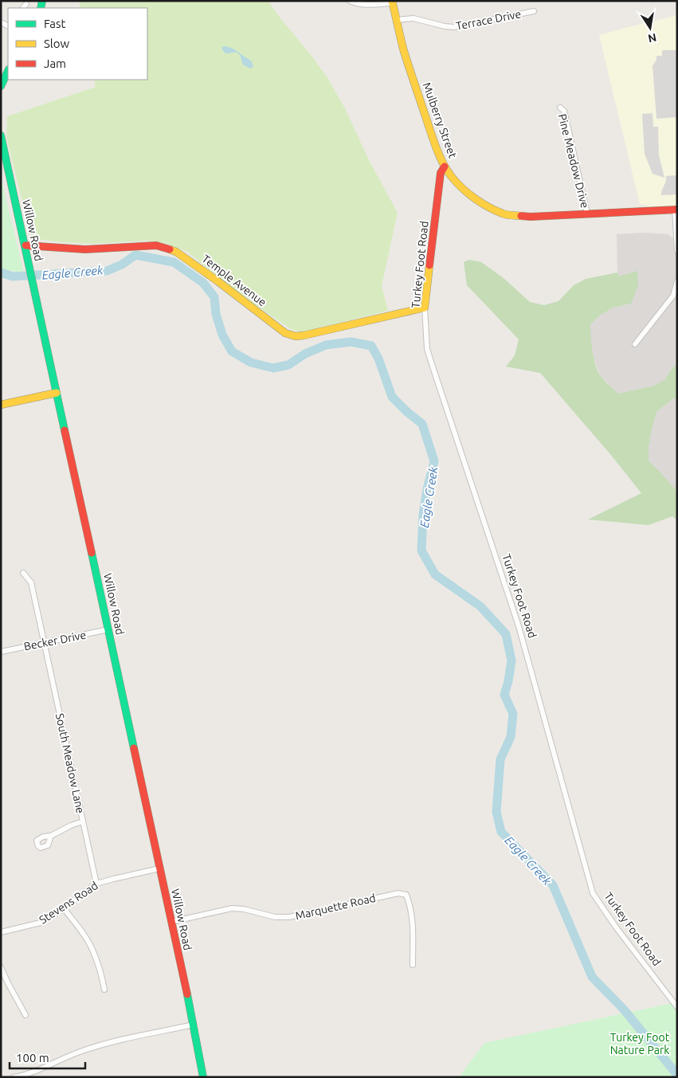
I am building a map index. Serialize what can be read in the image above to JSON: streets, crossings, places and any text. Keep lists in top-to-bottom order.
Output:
{
  "streets": {
    "street": [
      "Terrace Drive",
      "Mulberry Street",
      "Pine Meadow Drive",
      "Willow Road",
      "Turkey Foot Road",
      "Temple Avenue",
      "Becker Drive",
      "South Meadow Lane",
      "Stevens Road",
      "Marquette Road"
    ]
  },
  "crossings": [
    ["Terrace Drive", "Mulberry Street"],
    ["Mulberry Street", "Pine Meadow Drive"],
    ["Mulberry Street", "Turkey Foot Road"],
    ["Willow Road", "Temple Avenue"],
    ["Willow Road", "Becker Drive"],
    ["Willow Road", "Stevens Road"],
    ["Willow Road", "Marquette Road"],
    ["Turkey Foot Road", "Temple Avenue"],
    ["Becker Drive", "South Meadow Lane"],
    ["South Meadow Lane", "Stevens Road"]
  ],
  "water": ["Eagle Creek"],
  "parks": ["Turkey Foot Nature Park"],
  "legend": ["Fast", "Slow", "Jam"],
  "scale_bar": "100 m",
  "north": "bottom"
}
